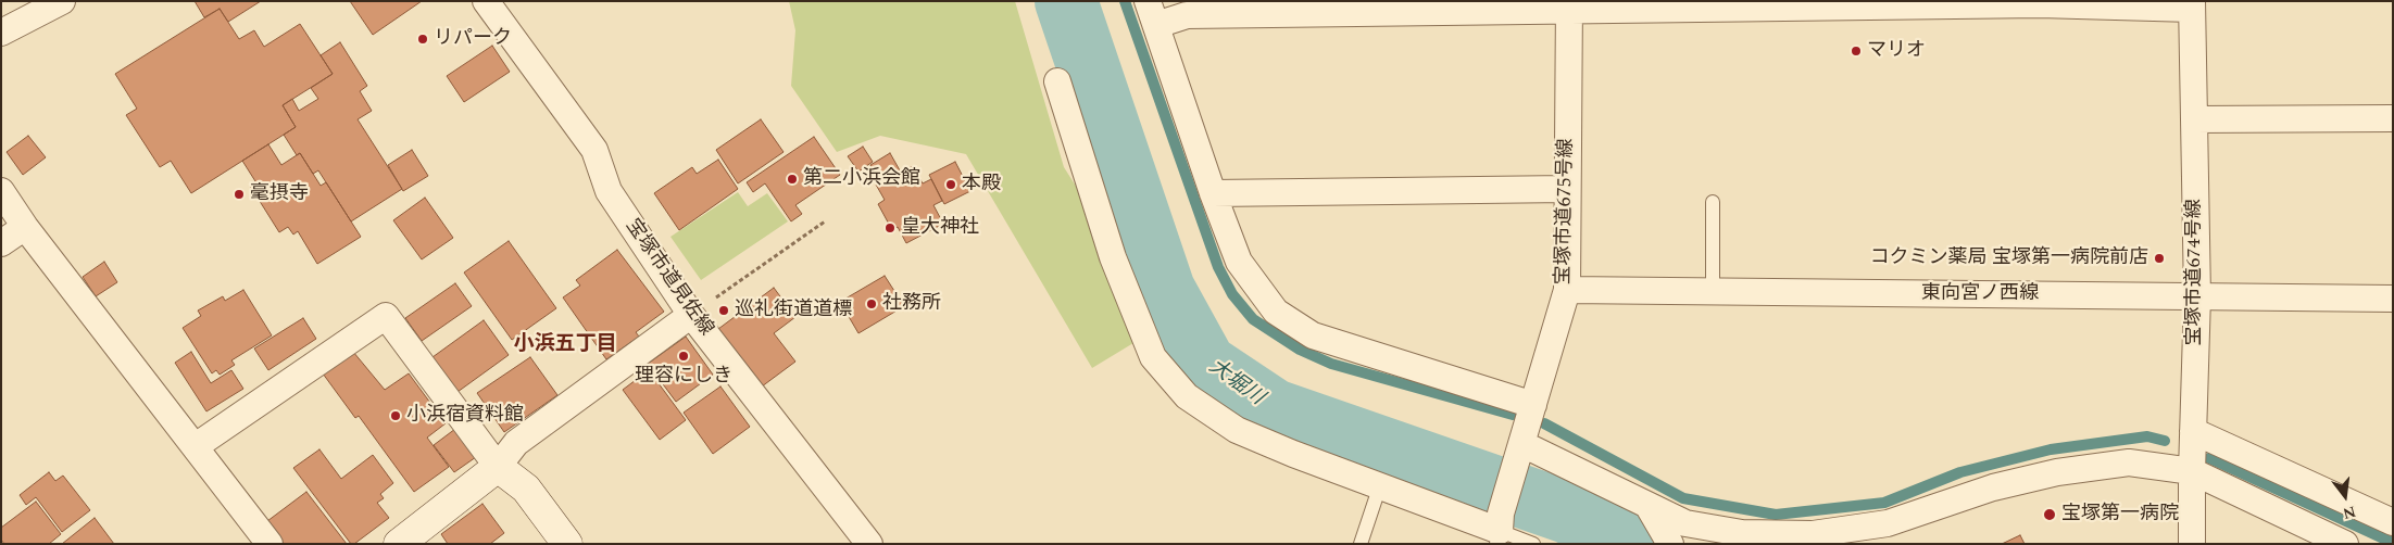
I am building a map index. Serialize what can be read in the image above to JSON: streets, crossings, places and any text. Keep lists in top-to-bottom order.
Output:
{
  "streets": {
    "street": [
      "宝塚市道675号線",
      "宝塚市道674号線",
      "宝塚市道見佐線",
      "東向宮ノ西線"
    ]
  },
  "crossings": [
    ["宝塚市道675号線", "東向宮ノ西線"],
    ["宝塚市道674号線", "東向宮ノ西線"]
  ],
  "districts": ["小浜五丁目"],
  "water": ["大堀川"],
  "places": [
    "リパーク",
    "マリオ",
    "第二小浜会館",
    "本殿",
    "毫摂寺",
    "皇大神社",
    "コクミン薬局 宝塚第一病院前店",
    "社務所",
    "巡礼街道道標",
    "理容にしき",
    "小浜宿資料館",
    "宝塚第一病院"
  ],
  "north": "bottom"
}
